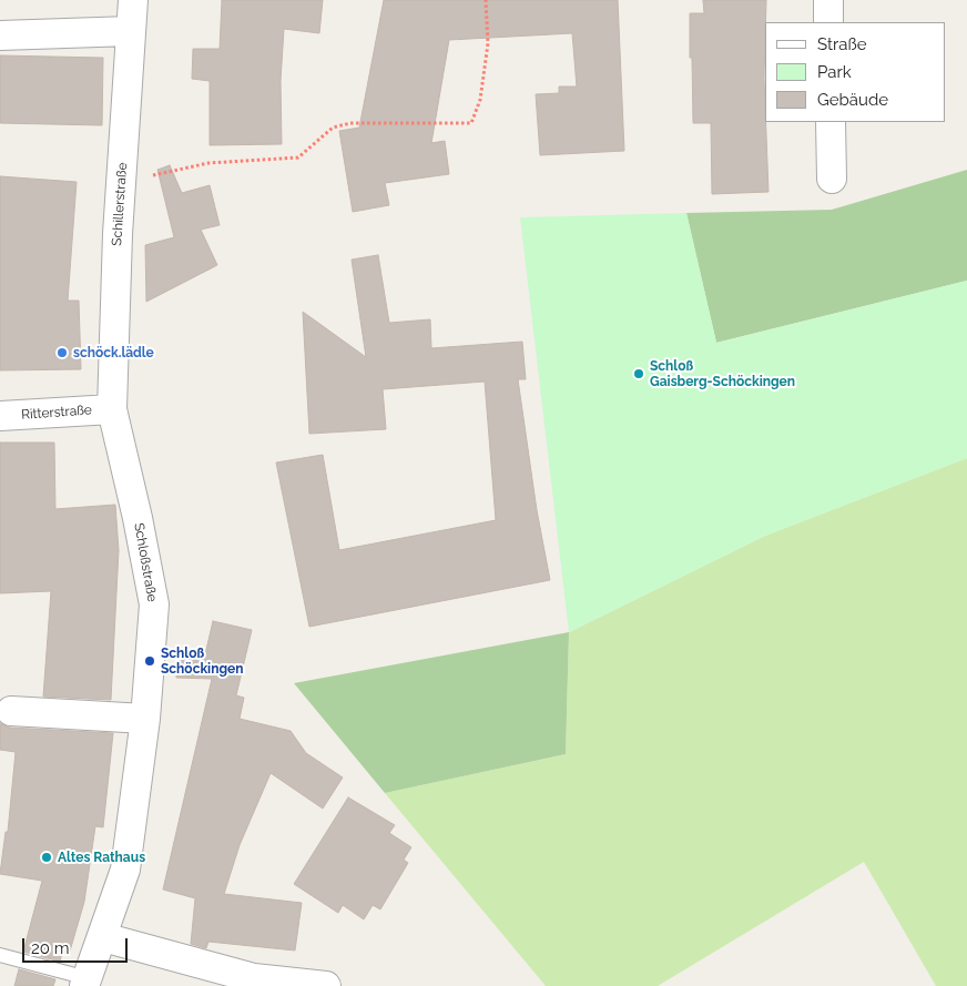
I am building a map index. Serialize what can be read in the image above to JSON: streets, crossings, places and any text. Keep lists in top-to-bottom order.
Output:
{
  "streets": {
    "street": ["Schillerstraße", "Ritterstraße", "Schloßstraße"]
  },
  "crossings": [
    ["Schillerstraße", "Ritterstraße"],
    ["Schillerstraße", "Schloßstraße"],
    ["Ritterstraße", "Schloßstraße"]
  ],
  "places": [
    "schöck.lädle",
    "Schloß Gaisberg-Schöckingen",
    "Schloß Schöckingen",
    "Altes Rathaus"
  ],
  "legend": ["Straße", "Park", "Gebäude"],
  "scale_bar": "20 m"
}
